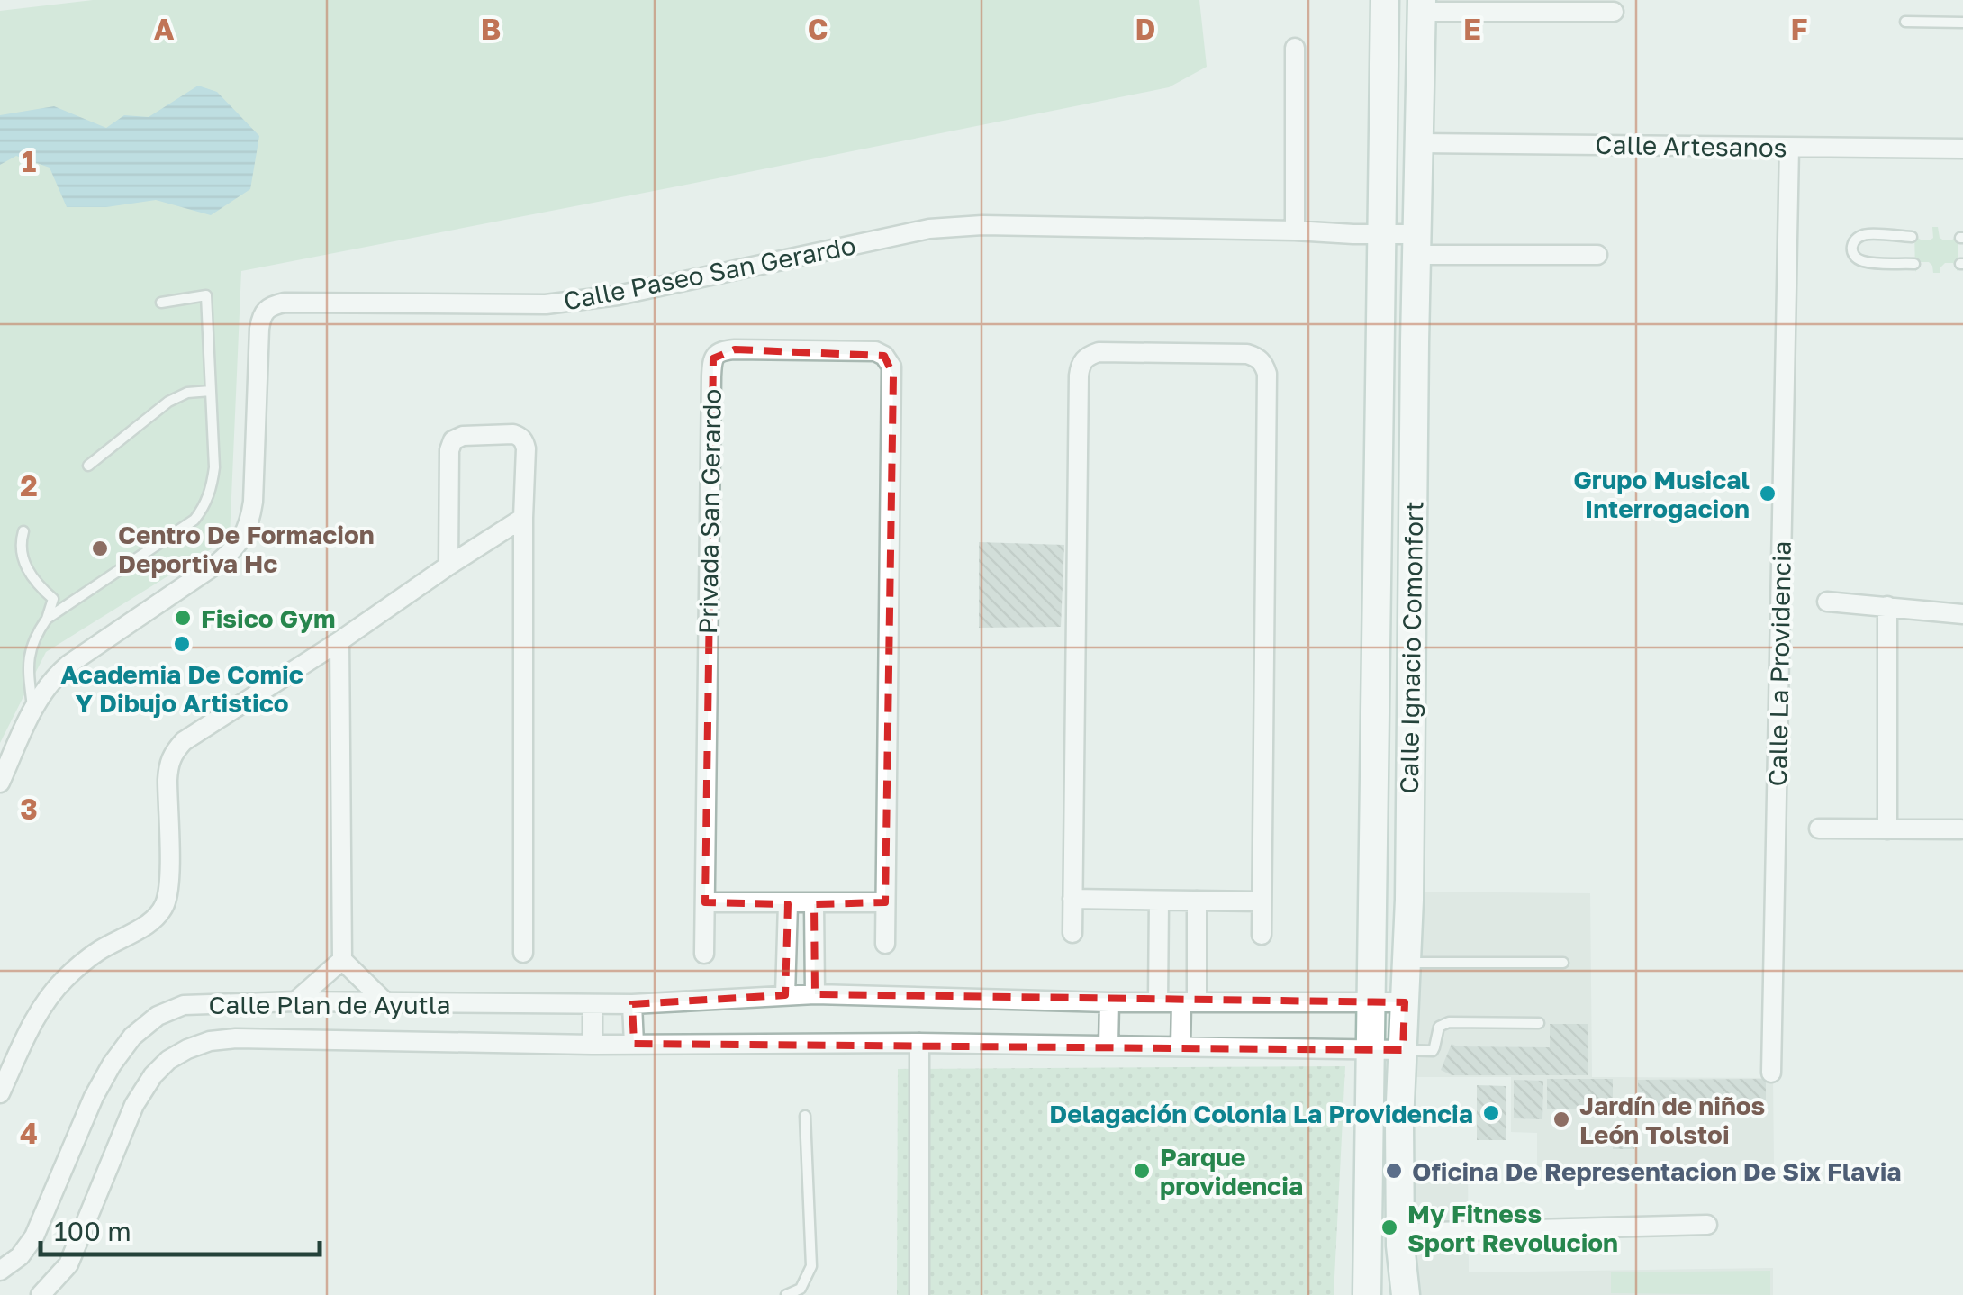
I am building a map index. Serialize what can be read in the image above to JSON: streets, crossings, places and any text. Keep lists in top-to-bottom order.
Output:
{
  "streets": {
    "main road": ["Calle Ignacio Comonfort"],
    "street": [
      "Calle Artesanos",
      "Calle Paseo San Gerardo",
      "Privada San Gerardo",
      "Calle La Providencia",
      "Calle Plan de Ayutla"
    ]
  },
  "crossings": [
    ["Calle Artesanos", "Calle Ignacio Comonfort"],
    ["Calle Artesanos", "Calle La Providencia"],
    ["Calle Paseo San Gerardo", "Calle Ignacio Comonfort"],
    ["Calle Ignacio Comonfort", "Calle Plan de Ayutla"]
  ],
  "places": [
    "Grupo Musical Interrogacion",
    "Centro De Formacion Deportiva Hc",
    "Fisico Gym",
    "Academia De Comic Y Dibujo Artistico",
    "Delagación Colonia La Providencia",
    "Jardín de niños León Tolstoi",
    "Parque providencia",
    "Oficina De Representacion De Six Flavia",
    "My Fitness Sport Revolucion"
  ],
  "scale_bar": "100 m",
  "grid": {
    "columns": [
      "A",
      "B",
      "C",
      "D",
      "E",
      "F"
    ],
    "rows": [
      "1",
      "2",
      "3",
      "4"
    ]
  }
}
